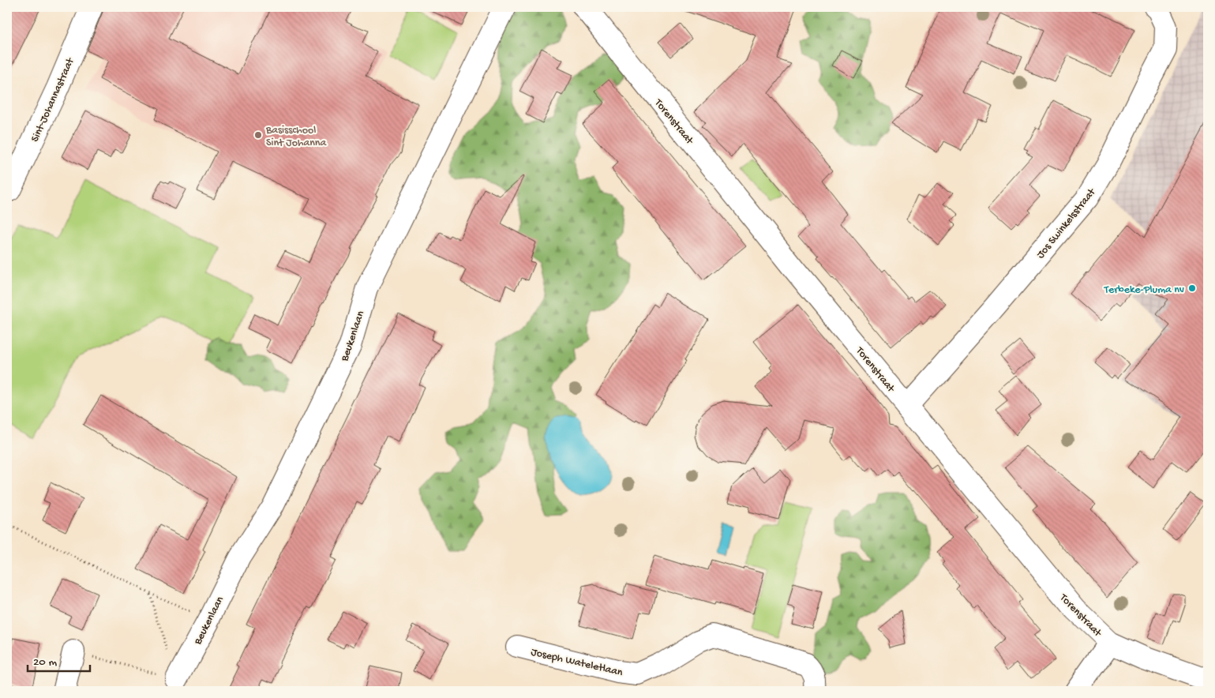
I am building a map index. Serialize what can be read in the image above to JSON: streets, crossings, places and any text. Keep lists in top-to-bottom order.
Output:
{
  "streets": {
    "street": [
      "Sint-Johannastraat",
      "Torenstraat",
      "Jos Swinkelsstraat",
      "Beukenlaan",
      "Joseph Wateletlaan"
    ]
  },
  "crossings": [
    ["Torenstraat", "Jos Swinkelsstraat"]
  ],
  "places": ["Basisschool Sint Johanna", "Terbeke-Pluma nv"],
  "scale_bar": "20 m"
}
